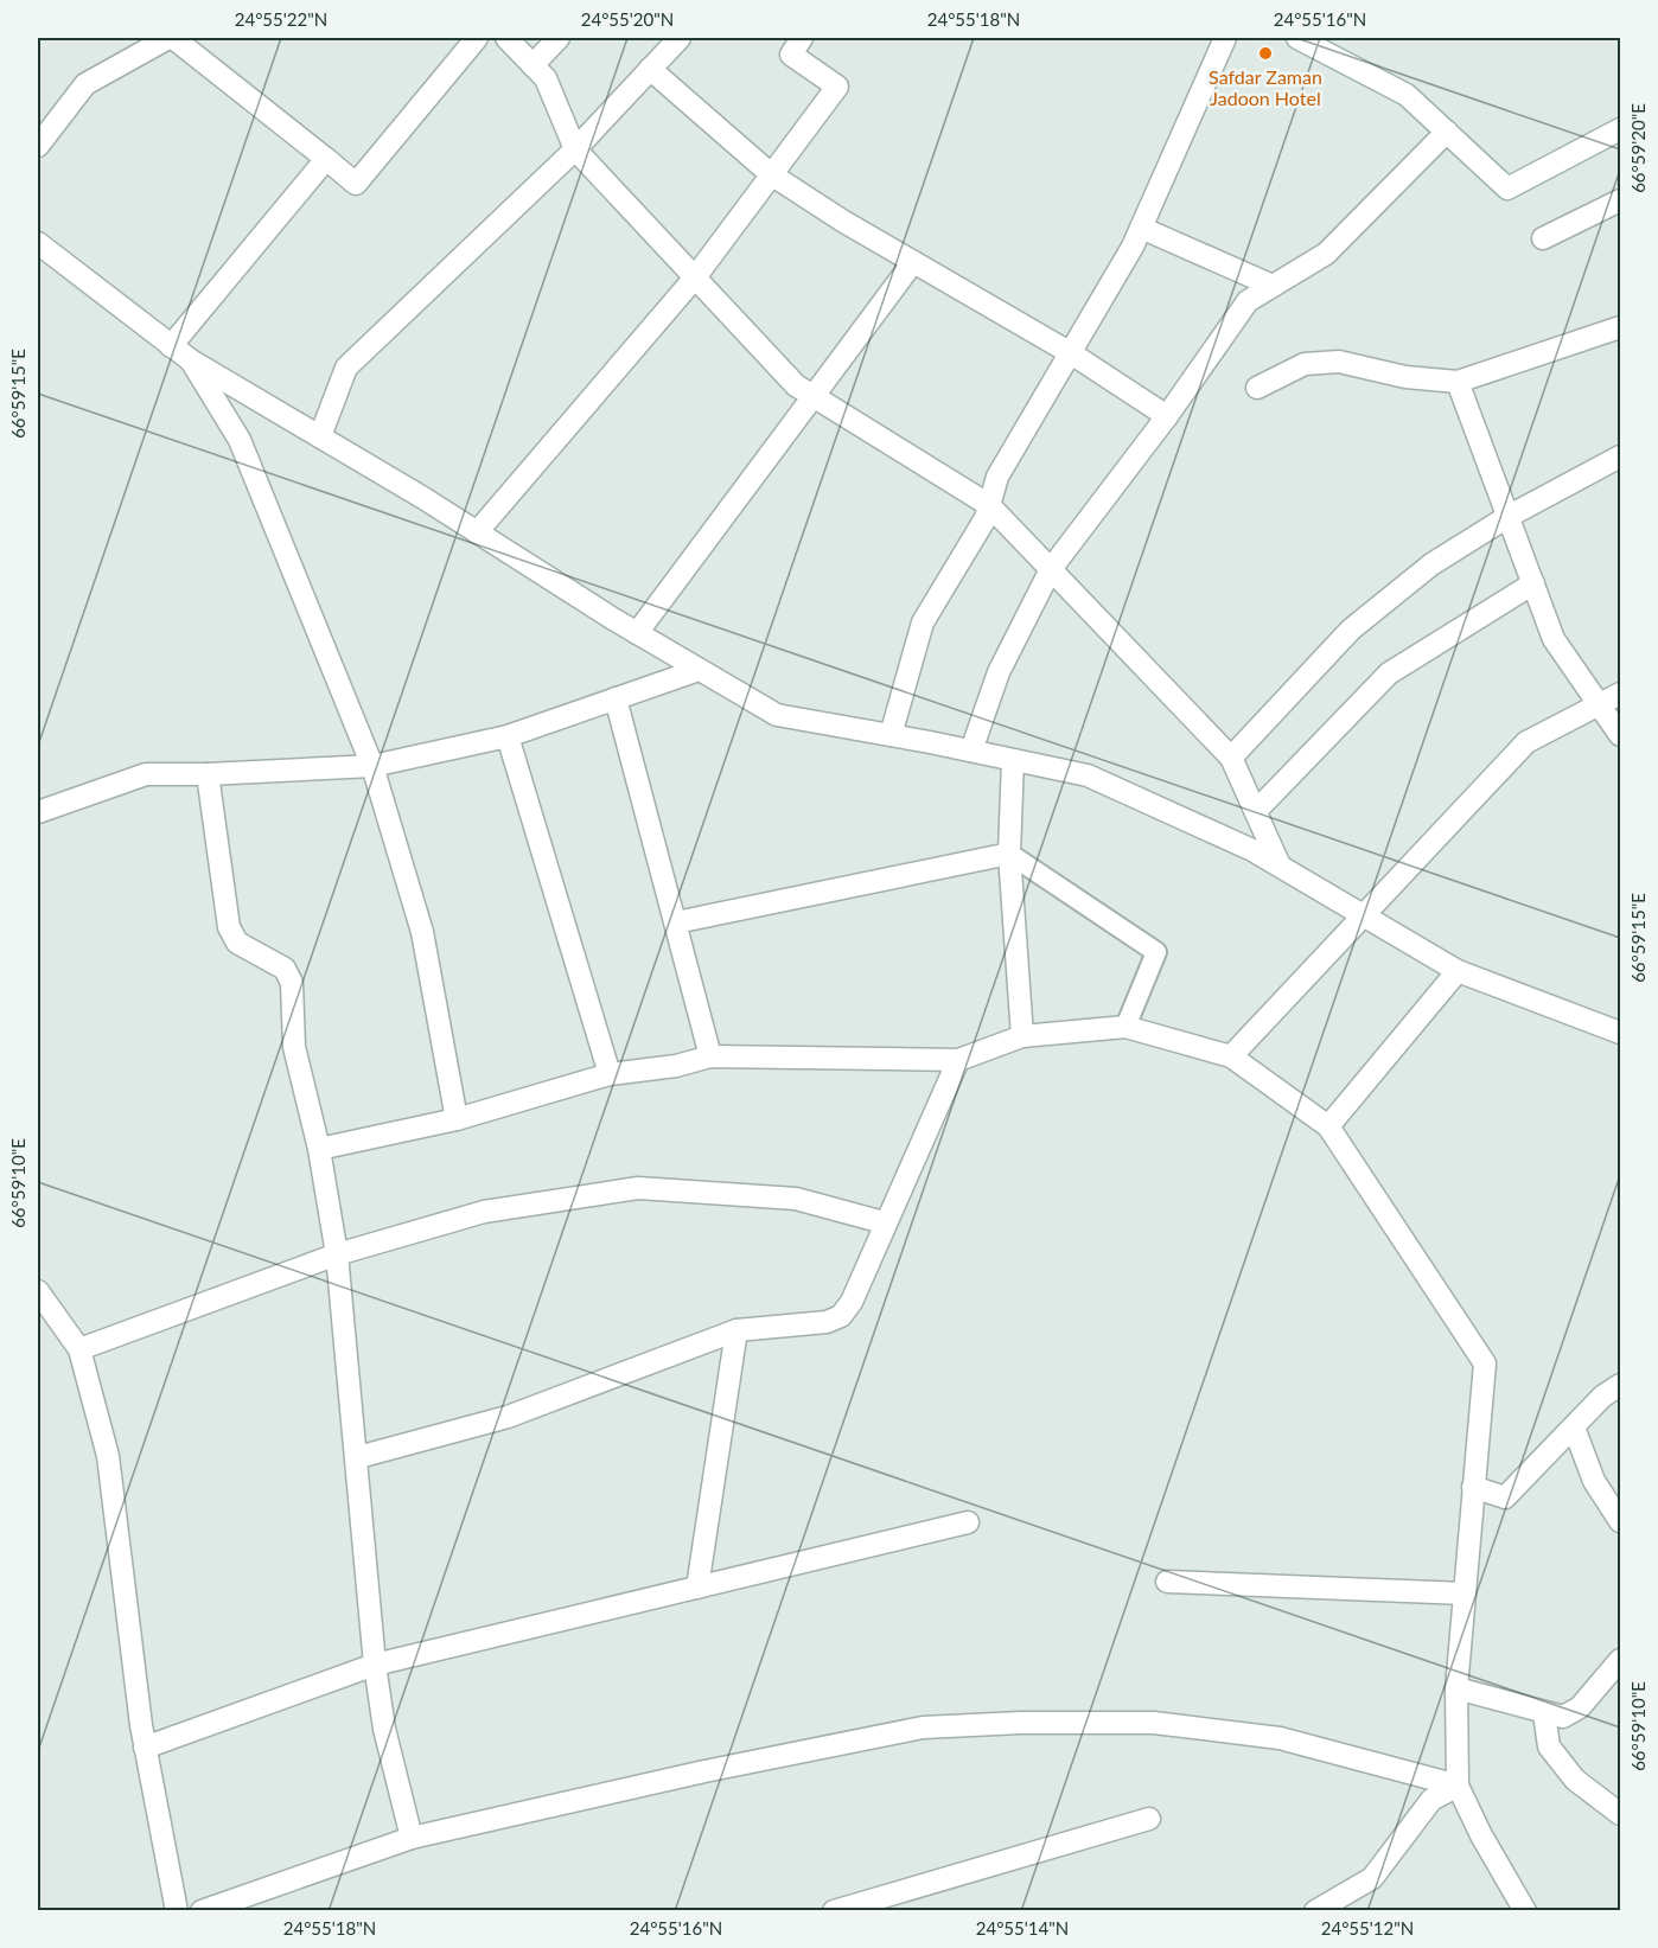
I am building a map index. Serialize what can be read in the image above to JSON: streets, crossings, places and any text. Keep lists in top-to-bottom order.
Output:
{
  "places": ["Safdar Zaman Jadoon Hotel"],
  "coordinates": [
    "24°55'22\"N",
    "24°55'20\"N",
    "24°55'18\"N",
    "24°55'16\"N",
    "66°59'20\"E",
    "66°59'15\"E",
    "66°59'10\"E",
    "24°55'14\"N",
    "24°55'12\"N"
  ]
}
